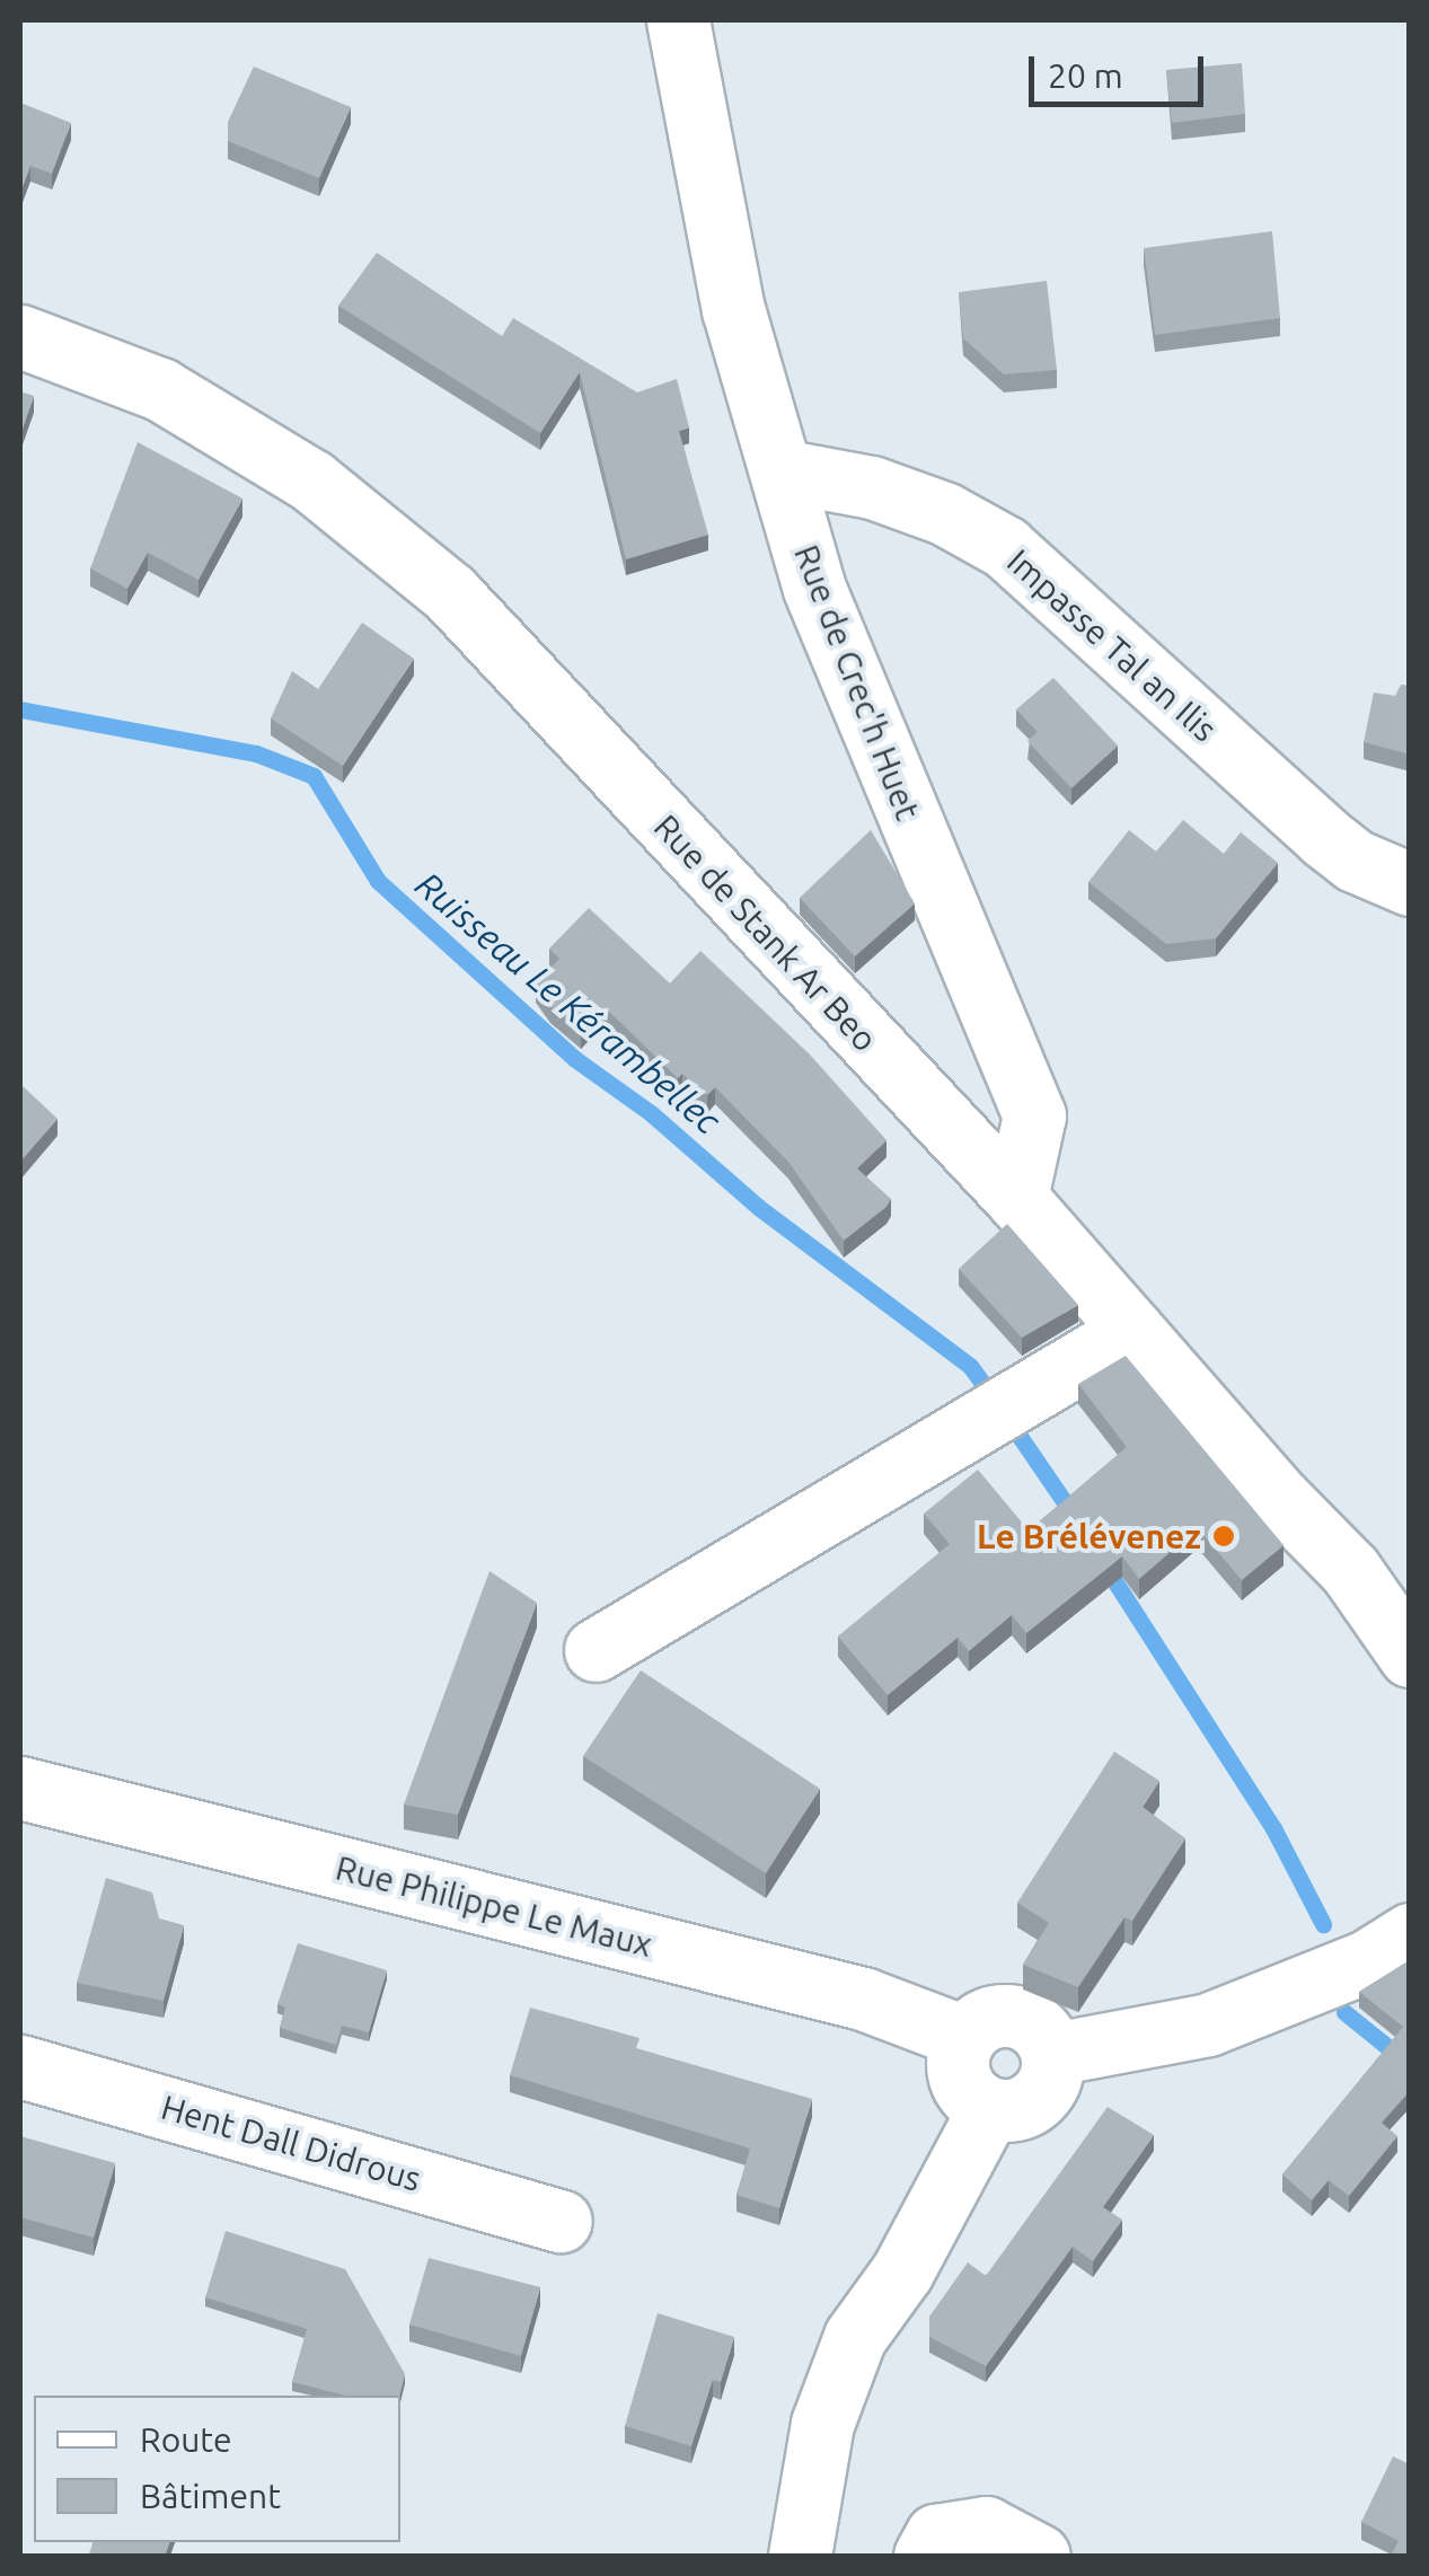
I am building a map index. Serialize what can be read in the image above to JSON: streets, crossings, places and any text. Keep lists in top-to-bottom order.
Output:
{
  "streets": {
    "street": [
      "Impasse Tal an Ilis",
      "Rue de Crec'h Huet",
      "Rue de Stank Ar Beo",
      "Rue Philippe Le Maux",
      "Hent Dall Didrous"
    ]
  },
  "crossings": [
    ["Impasse Tal an Ilis", "Rue de Crec'h Huet"],
    ["Rue de Crec'h Huet", "Rue de Stank Ar Beo"]
  ],
  "water": ["Ruisseau Le Kérambellec"],
  "places": ["Le Brélévenez"],
  "legend": ["Route", "Bâtiment"],
  "scale_bar": "20 m"
}
